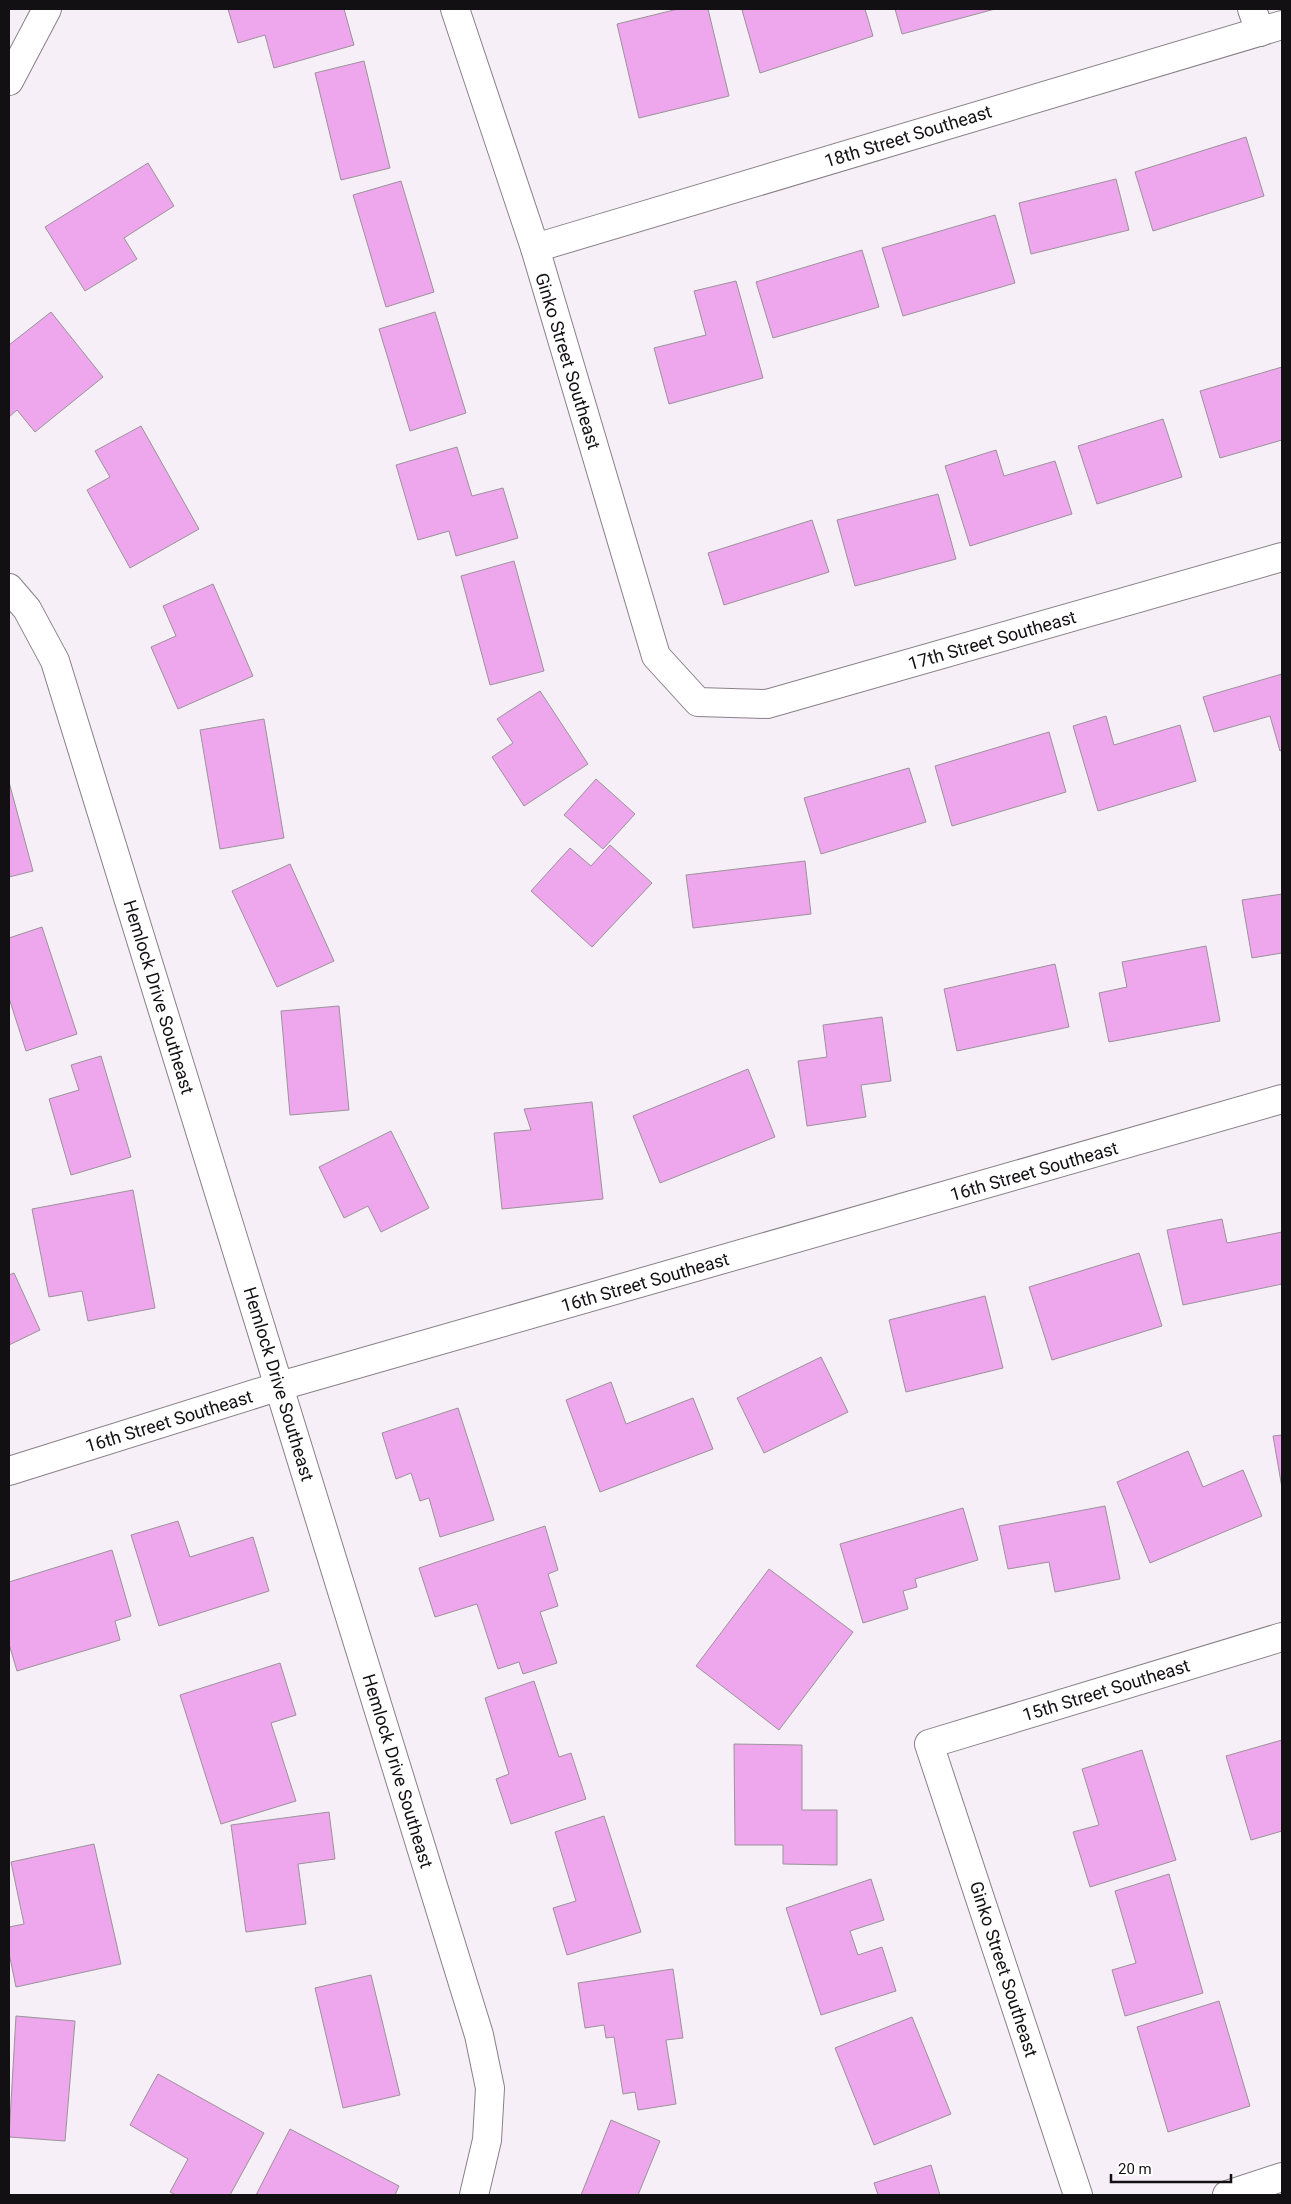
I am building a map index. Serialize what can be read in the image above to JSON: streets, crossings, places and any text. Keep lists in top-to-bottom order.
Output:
{
  "streets": {
    "street": [
      "18th Street Southeast",
      "Ginko Street Southeast",
      "17th Street Southeast",
      "Hemlock Drive Southeast",
      "16th Street Southeast",
      "15th Street Southeast"
    ]
  },
  "crossings": [
    ["18th Street Southeast", "Ginko Street Southeast"],
    ["Ginko Street Southeast", "17th Street Southeast"],
    ["Ginko Street Southeast", "15th Street Southeast"],
    ["Hemlock Drive Southeast", "16th Street Southeast"]
  ],
  "scale_bar": "20 m"
}
